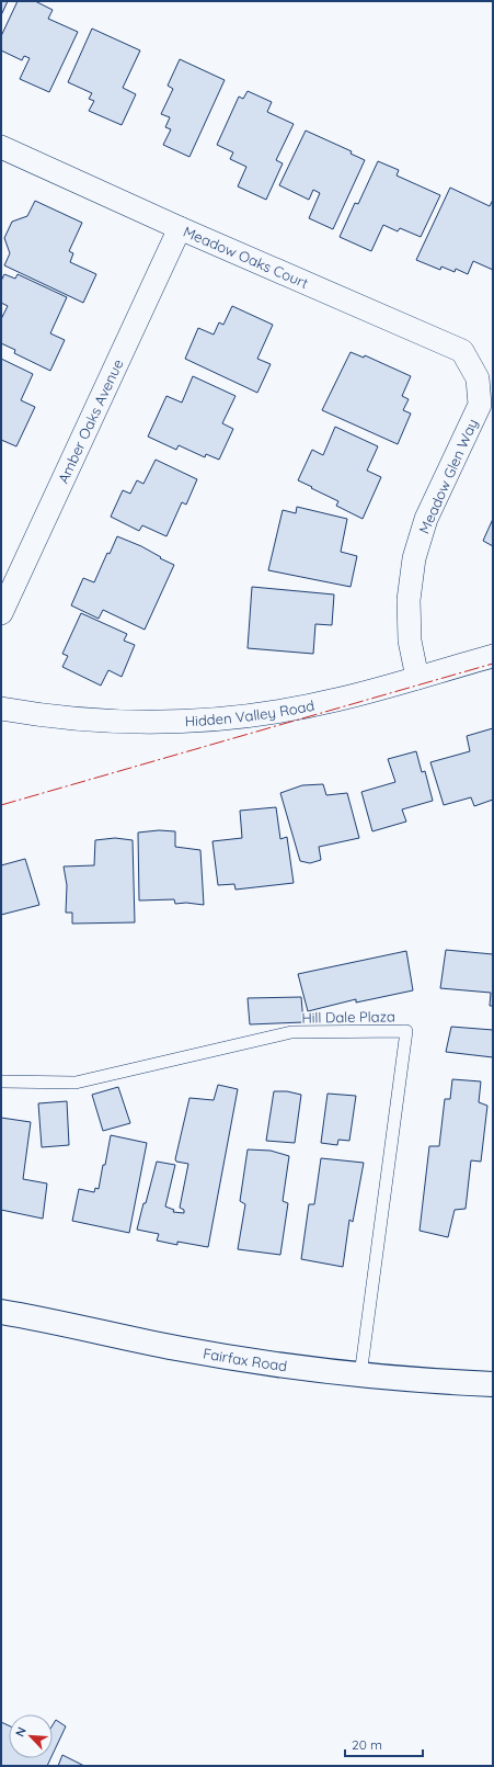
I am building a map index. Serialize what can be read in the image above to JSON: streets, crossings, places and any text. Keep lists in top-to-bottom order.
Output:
{
  "streets": {
    "main road": ["Fairfax Road"],
    "street": [
      "Meadow Oaks Court",
      "Amber Oaks Avenue",
      "Meadow Glen Way",
      "Hidden Valley Road"
    ],
    "lane": ["Hill Dale Plaza"]
  },
  "crossings": [
    ["Meadow Oaks Court", "Amber Oaks Avenue"],
    ["Meadow Oaks Court", "Meadow Glen Way"],
    ["Meadow Glen Way", "Hidden Valley Road"],
    ["Hill Dale Plaza", "Fairfax Road"]
  ],
  "scale_bar": "20 m",
  "north": "top left"
}
